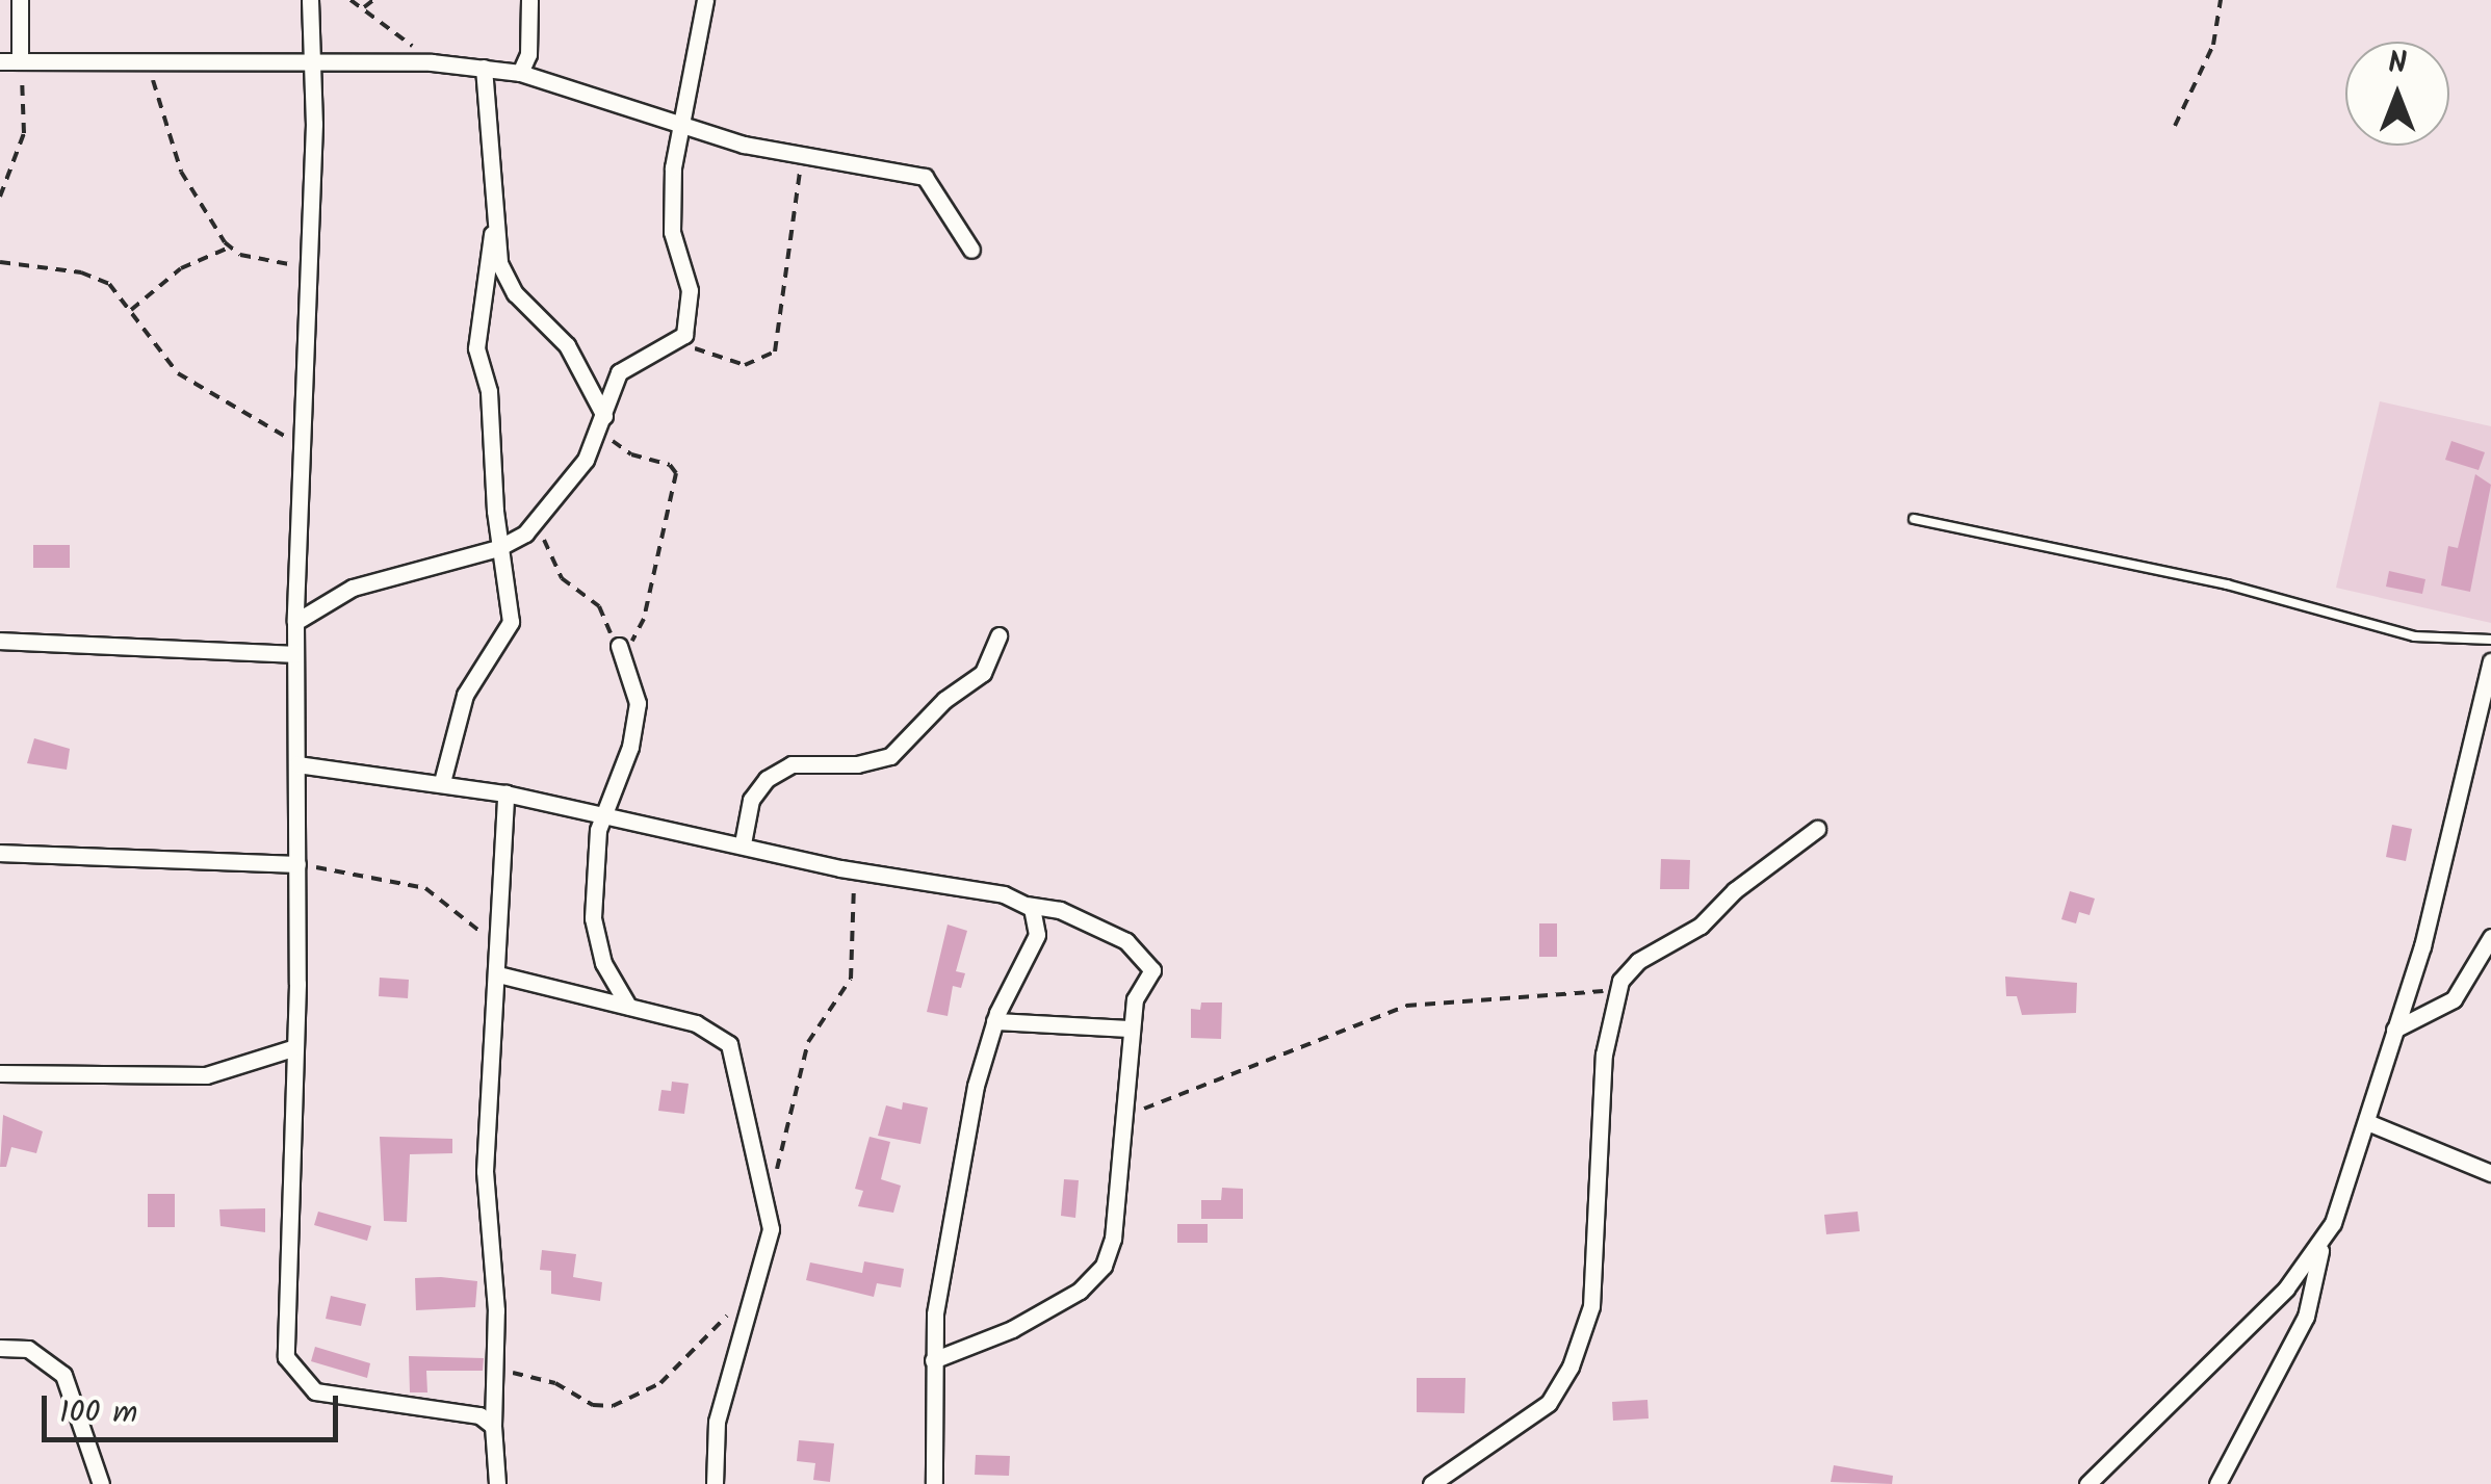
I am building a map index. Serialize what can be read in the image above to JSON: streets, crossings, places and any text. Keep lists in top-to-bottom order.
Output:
{
  "scale_bar": "100 m",
  "north": "top"
}
